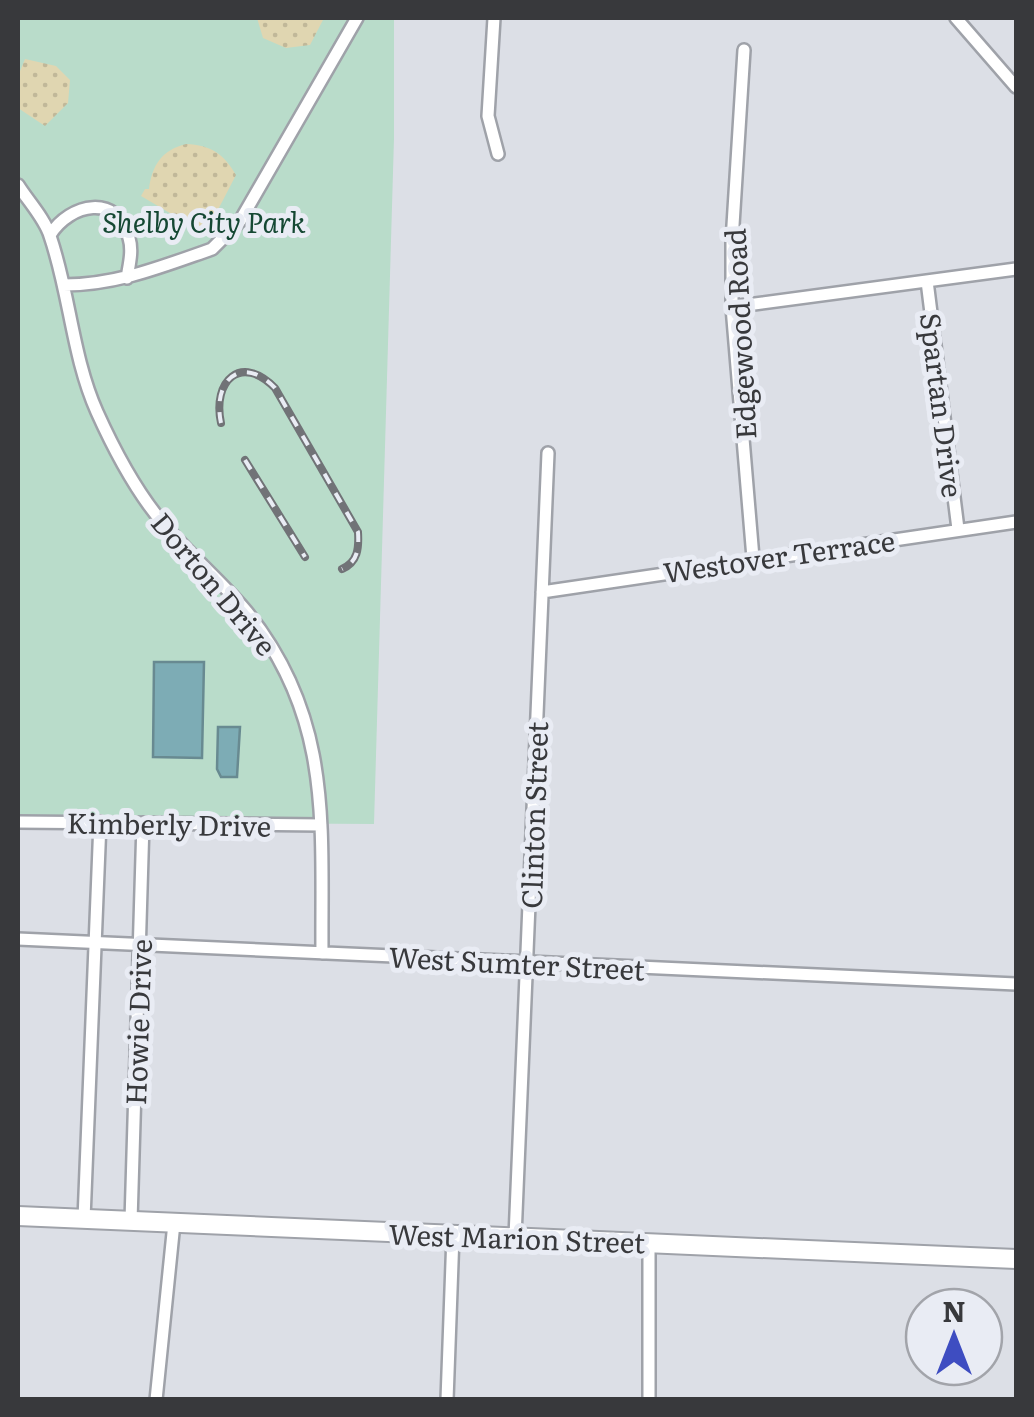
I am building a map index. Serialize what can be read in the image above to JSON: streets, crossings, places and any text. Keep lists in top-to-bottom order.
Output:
{
  "streets": {
    "main road": ["West Marion Street"],
    "street": [
      "Edgewood Road",
      "Spartan Drive",
      "Westover Terrace",
      "Dorton Drive",
      "Clinton Street",
      "Kimberly Drive",
      "West Sumter Street",
      "Howie Drive"
    ]
  },
  "crossings": [
    ["Edgewood Road", "Westover Terrace"],
    ["Spartan Drive", "Westover Terrace"],
    ["Westover Terrace", "Clinton Street"],
    ["Dorton Drive", "Kimberly Drive"],
    ["Dorton Drive", "West Sumter Street"],
    ["Clinton Street", "West Sumter Street"],
    ["Clinton Street", "West Marion Street"],
    ["Kimberly Drive", "Howie Drive"],
    ["West Sumter Street", "Howie Drive"],
    ["Howie Drive", "West Marion Street"]
  ],
  "parks": ["Shelby City Park"],
  "north": "top"
}
